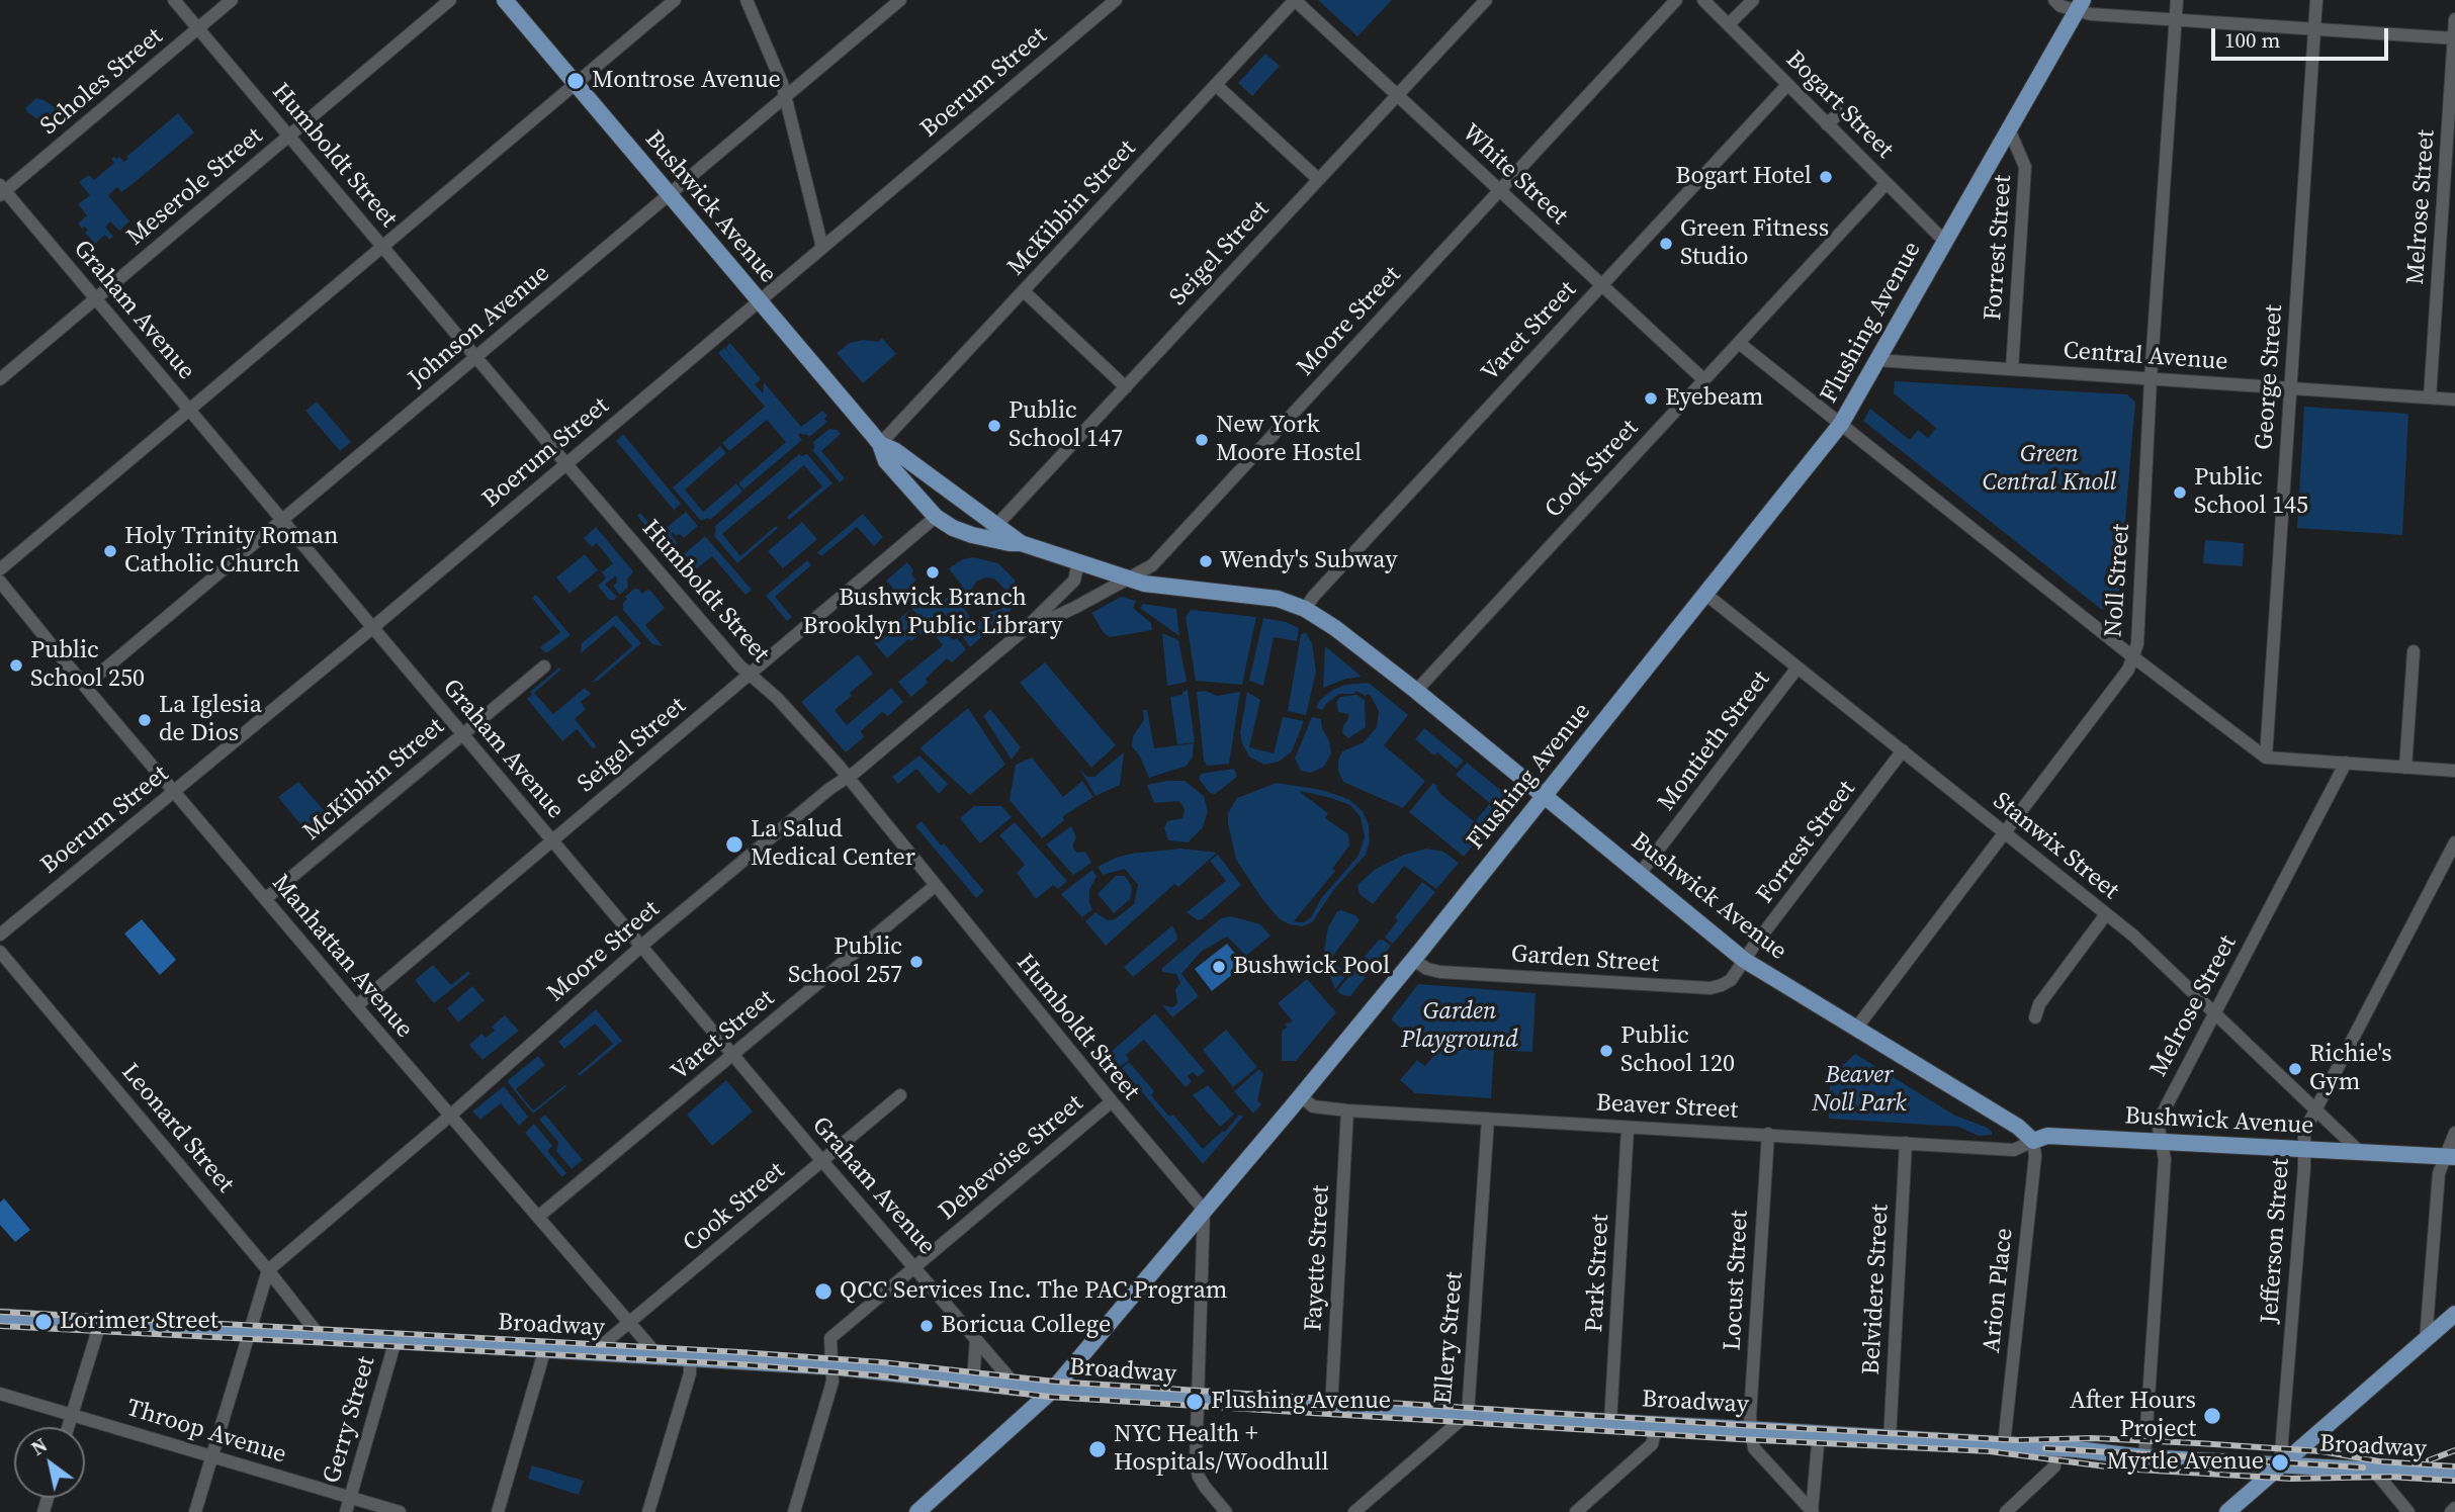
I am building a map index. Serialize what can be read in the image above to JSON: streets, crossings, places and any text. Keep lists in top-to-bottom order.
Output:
{
  "streets": {
    "main road": ["Bushwick Avenue", "Flushing Avenue", "Broadway"],
    "street": [
      "Scholes Street",
      "Boerum Street",
      "Bogart Street",
      "Humboldt Street",
      "White Street",
      "Meserole Street",
      "Melrose Street",
      "McKibbin Street",
      "Forrest Street",
      "Seigel Street",
      "Graham Avenue",
      "Moore Street",
      "Johnson Avenue",
      "Varet Street",
      "Central Avenue",
      "George Street",
      "Cook Street",
      "Noll Street",
      "Montieth Street",
      "Stanwix Street",
      "Manhattan Avenue",
      "Garden Street",
      "Beaver Street",
      "Leonard Street",
      "Debevoise Street",
      "Jefferson Street",
      "Fayette Street",
      "Park Street",
      "Locust Street",
      "Belvidere Street",
      "Arion Place",
      "Ellery Street",
      "Gerry Street",
      "Throop Avenue"
    ]
  },
  "crossings": [
    ["Scholes Street", "Humboldt Street"],
    ["Scholes Street", "Graham Avenue"],
    ["Boerum Street", "Humboldt Street"],
    ["Boerum Street", "Bushwick Avenue"],
    ["Boerum Street", "Graham Avenue"],
    ["Boerum Street", "Manhattan Avenue"],
    ["Bogart Street", "Flushing Avenue"],
    ["Bogart Street", "Varet Street"],
    ["Bogart Street", "Cook Street"],
    ["Humboldt Street", "Meserole Street"],
    ["Humboldt Street", "Seigel Street"],
    ["Humboldt Street", "Moore Street"],
    ["Humboldt Street", "Flushing Avenue"],
    ["Humboldt Street", "Johnson Avenue"],
    ["Humboldt Street", "Varet Street"],
    ["Humboldt Street", "Debevoise Street"],
    ["White Street", "McKibbin Street"],
    ["White Street", "Seigel Street"],
    ["White Street", "Moore Street"],
    ["White Street", "Varet Street"],
    ["White Street", "Cook Street"],
    ["Meserole Street", "Graham Avenue"],
    ["Bushwick Avenue", "Melrose Street"],
    ["Bushwick Avenue", "McKibbin Street"],
    ["Bushwick Avenue", "Forrest Street"],
    ["Bushwick Avenue", "Seigel Street"],
    ["Bushwick Avenue", "Moore Street"],
    ["Bushwick Avenue", "Flushing Avenue"],
    ["Bushwick Avenue", "Johnson Avenue"],
    ["Bushwick Avenue", "Varet Street"],
    ["Bushwick Avenue", "Cook Street"],
    ["Bushwick Avenue", "Noll Street"],
    ["Bushwick Avenue", "Montieth Street"],
    ["Bushwick Avenue", "Stanwix Street"],
    ["Bushwick Avenue", "Garden Street"],
    ["Bushwick Avenue", "Beaver Street"],
    ["Bushwick Avenue", "Jefferson Street"],
    ["Bushwick Avenue", "Arion Place"],
    ["Melrose Street", "Central Avenue"],
    ["Melrose Street", "Stanwix Street"],
    ["Melrose Street", "Broadway"],
    ["McKibbin Street", "Graham Avenue"],
    ["McKibbin Street", "Manhattan Avenue"],
    ["Forrest Street", "Flushing Avenue"],
    ["Forrest Street", "Central Avenue"],
    ["Forrest Street", "Stanwix Street"],
    ["Forrest Street", "Garden Street"],
    ["Seigel Street", "Graham Avenue"],
    ["Seigel Street", "Manhattan Avenue"],
    ["Graham Avenue", "Moore Street"],
    ["Graham Avenue", "Johnson Avenue"],
    ["Graham Avenue", "Varet Street"],
    ["Graham Avenue", "Cook Street"],
    ["Graham Avenue", "Debevoise Street"],
    ["Graham Avenue", "Broadway"],
    ["Moore Street", "Manhattan Avenue"],
    ["Moore Street", "Leonard Street"],
    ["Flushing Avenue", "Central Avenue"],
    ["Flushing Avenue", "Stanwix Street"],
    ["Flushing Avenue", "Garden Street"],
    ["Flushing Avenue", "Beaver Street"],
    ["Flushing Avenue", "Broadway"],
    ["Johnson Avenue", "Manhattan Avenue"],
    ["Varet Street", "Manhattan Avenue"],
    ["Central Avenue", "George Street"],
    ["Central Avenue", "Noll Street"],
    ["Cook Street", "Manhattan Avenue"],
    ["Cook Street", "Broadway"],
    ["Noll Street", "Stanwix Street"],
    ["Montieth Street", "Stanwix Street"],
    ["Stanwix Street", "Jefferson Street"],
    ["Manhattan Avenue", "Broadway"],
    ["Beaver Street", "Fayette Street"],
    ["Beaver Street", "Park Street"],
    ["Beaver Street", "Locust Street"],
    ["Beaver Street", "Belvidere Street"],
    ["Beaver Street", "Arion Place"],
    ["Beaver Street", "Ellery Street"],
    ["Leonard Street", "Broadway"],
    ["Debevoise Street", "Broadway"],
    ["Jefferson Street", "Broadway"],
    ["Fayette Street", "Broadway"],
    ["Park Street", "Broadway"],
    ["Locust Street", "Broadway"],
    ["Belvidere Street", "Broadway"],
    ["Arion Place", "Broadway"],
    ["Broadway", "Ellery Street"],
    ["Broadway", "Gerry Street"],
    ["Gerry Street", "Throop Avenue"]
  ],
  "parks": ["Green Central Knoll", "Garden Playground", "Beaver Noll Park"],
  "places": [
    "Montrose Avenue",
    "Bogart Hotel",
    "Green Fitness Studio",
    "Eyebeam",
    "Public School 147",
    "New York Moore Hostel",
    "Public School 145",
    "Holy Trinity Roman Catholic Church",
    "Wendy's Subway",
    "Bushwick Branch Brooklyn Public Library",
    "Public School 250",
    "La Iglesia de Dios",
    "La Salud Medical Center",
    "Public School 257",
    "Bushwick Pool",
    "Public School 120",
    "Richie's Gym",
    "QCC Services Inc. The PAC Program",
    "Lorimer Street",
    "Boricua College",
    "Flushing Avenue",
    "After Hours Project",
    "NYC Health + Hospitals/Woodhull",
    "Myrtle Avenue"
  ],
  "scale_bar": "100 m",
  "north": "top left"
}
